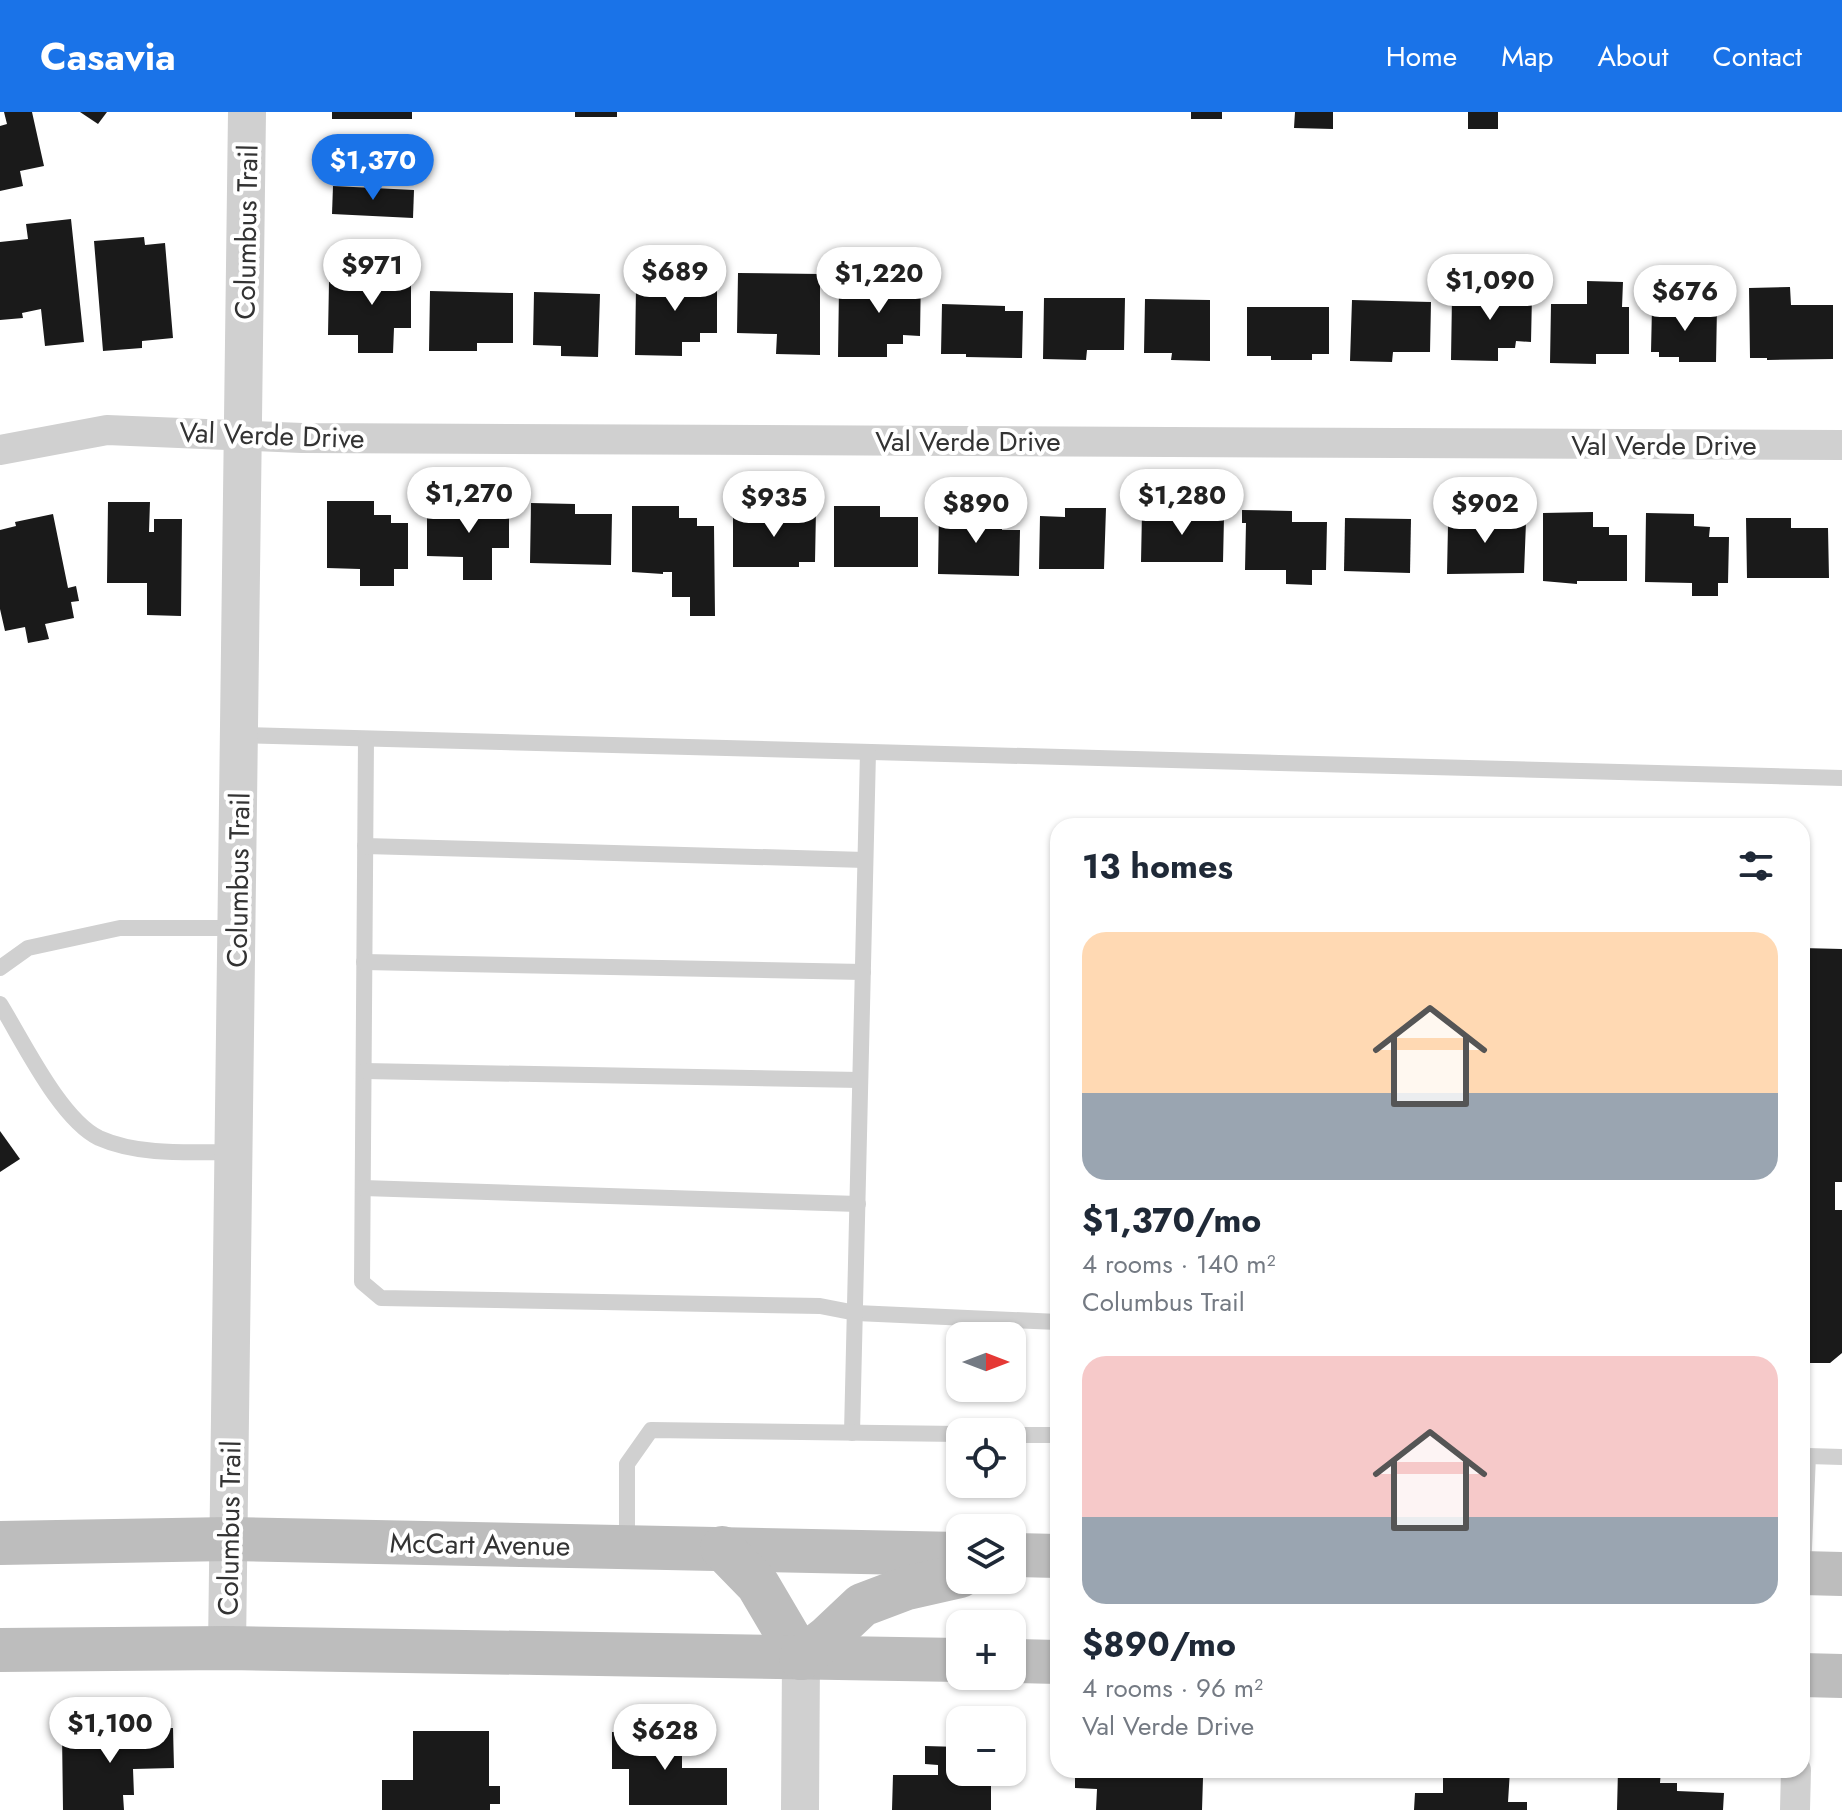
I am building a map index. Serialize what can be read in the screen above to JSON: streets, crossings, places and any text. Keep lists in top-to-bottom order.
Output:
{
  "streets": {
    "main road": ["McCart Avenue"],
    "street": ["Columbus Trail", "Val Verde Drive"]
  },
  "crossings": [
    ["Columbus Trail", "Val Verde Drive"],
    ["Columbus Trail", "McCart Avenue"]
  ],
  "north": "right",
  "page": {
    "header": "Casavia",
    "nav": [
      "Home",
      "Map",
      "About",
      "Contact"
    ],
    "price": [
      "$1,370",
      "$971",
      "$689",
      "$1,220",
      "$1,090",
      "$676",
      "$1,270",
      "$1,280",
      "$935",
      "$890",
      "$902",
      "$1,100",
      "$628"
    ],
    "heading": "13 homes",
    "list": [
      {
        "name": "$1,370/mo",
        "note": "4 rooms · 140 m² · Columbus Trail"
      },
      {
        "name": "$890/mo",
        "note": "4 rooms · 96 m² · Val Verde Drive"
      }
    ],
    "map_buttons": ["+", "−"]
  }
}
